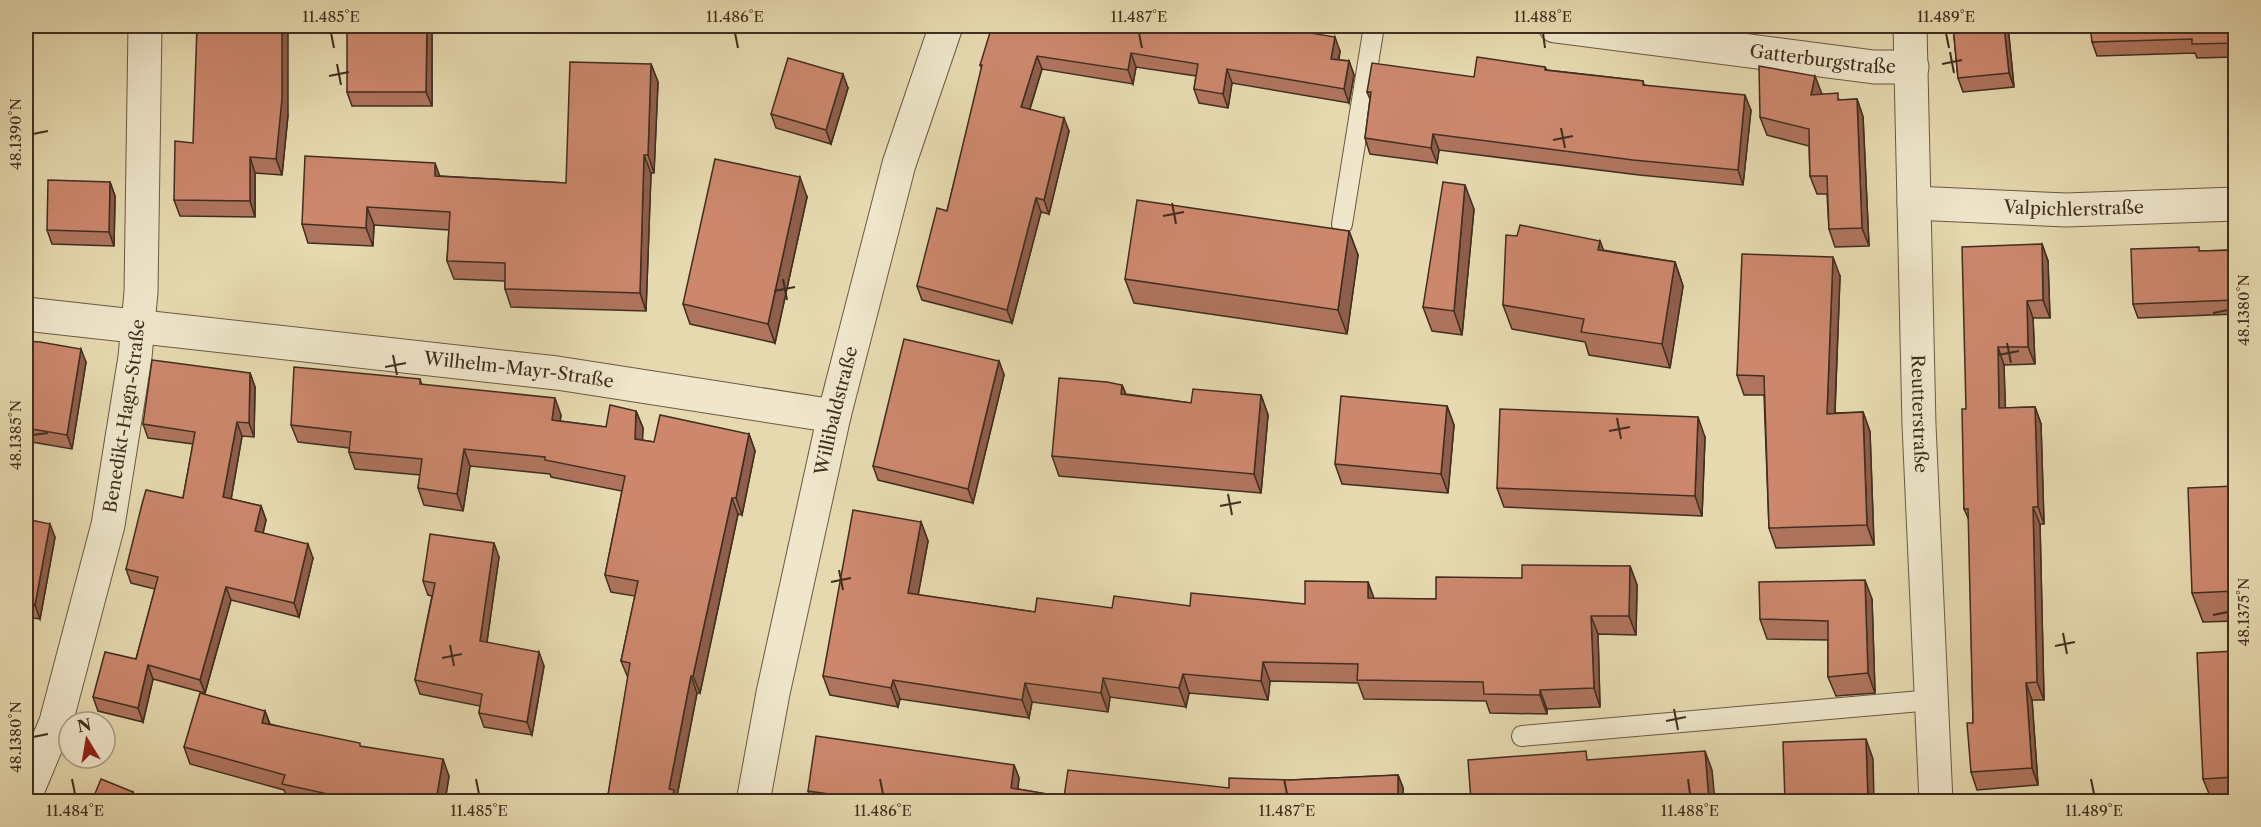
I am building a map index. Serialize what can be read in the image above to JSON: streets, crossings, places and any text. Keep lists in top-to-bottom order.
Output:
{
  "streets": {
    "street": [
      "Gatterburgstraße",
      "Valpichlerstraße",
      "Wilhelm-Mayr-Straße",
      "Willibaldstraße",
      "Reutterstraße",
      "Benedikt-Hagn-Straße"
    ]
  },
  "crossings": [
    ["Gatterburgstraße", "Reutterstraße"],
    ["Valpichlerstraße", "Reutterstraße"],
    ["Wilhelm-Mayr-Straße", "Willibaldstraße"],
    ["Wilhelm-Mayr-Straße", "Benedikt-Hagn-Straße"]
  ],
  "north": "top",
  "coordinates": [
    "11.485°E",
    "11.486°E",
    "11.487°E",
    "11.488°E",
    "11.489°E",
    "48.1390°N",
    "48.1380°N",
    "48.1385°N",
    "48.1375°N",
    "11.484°E"
  ]
}
